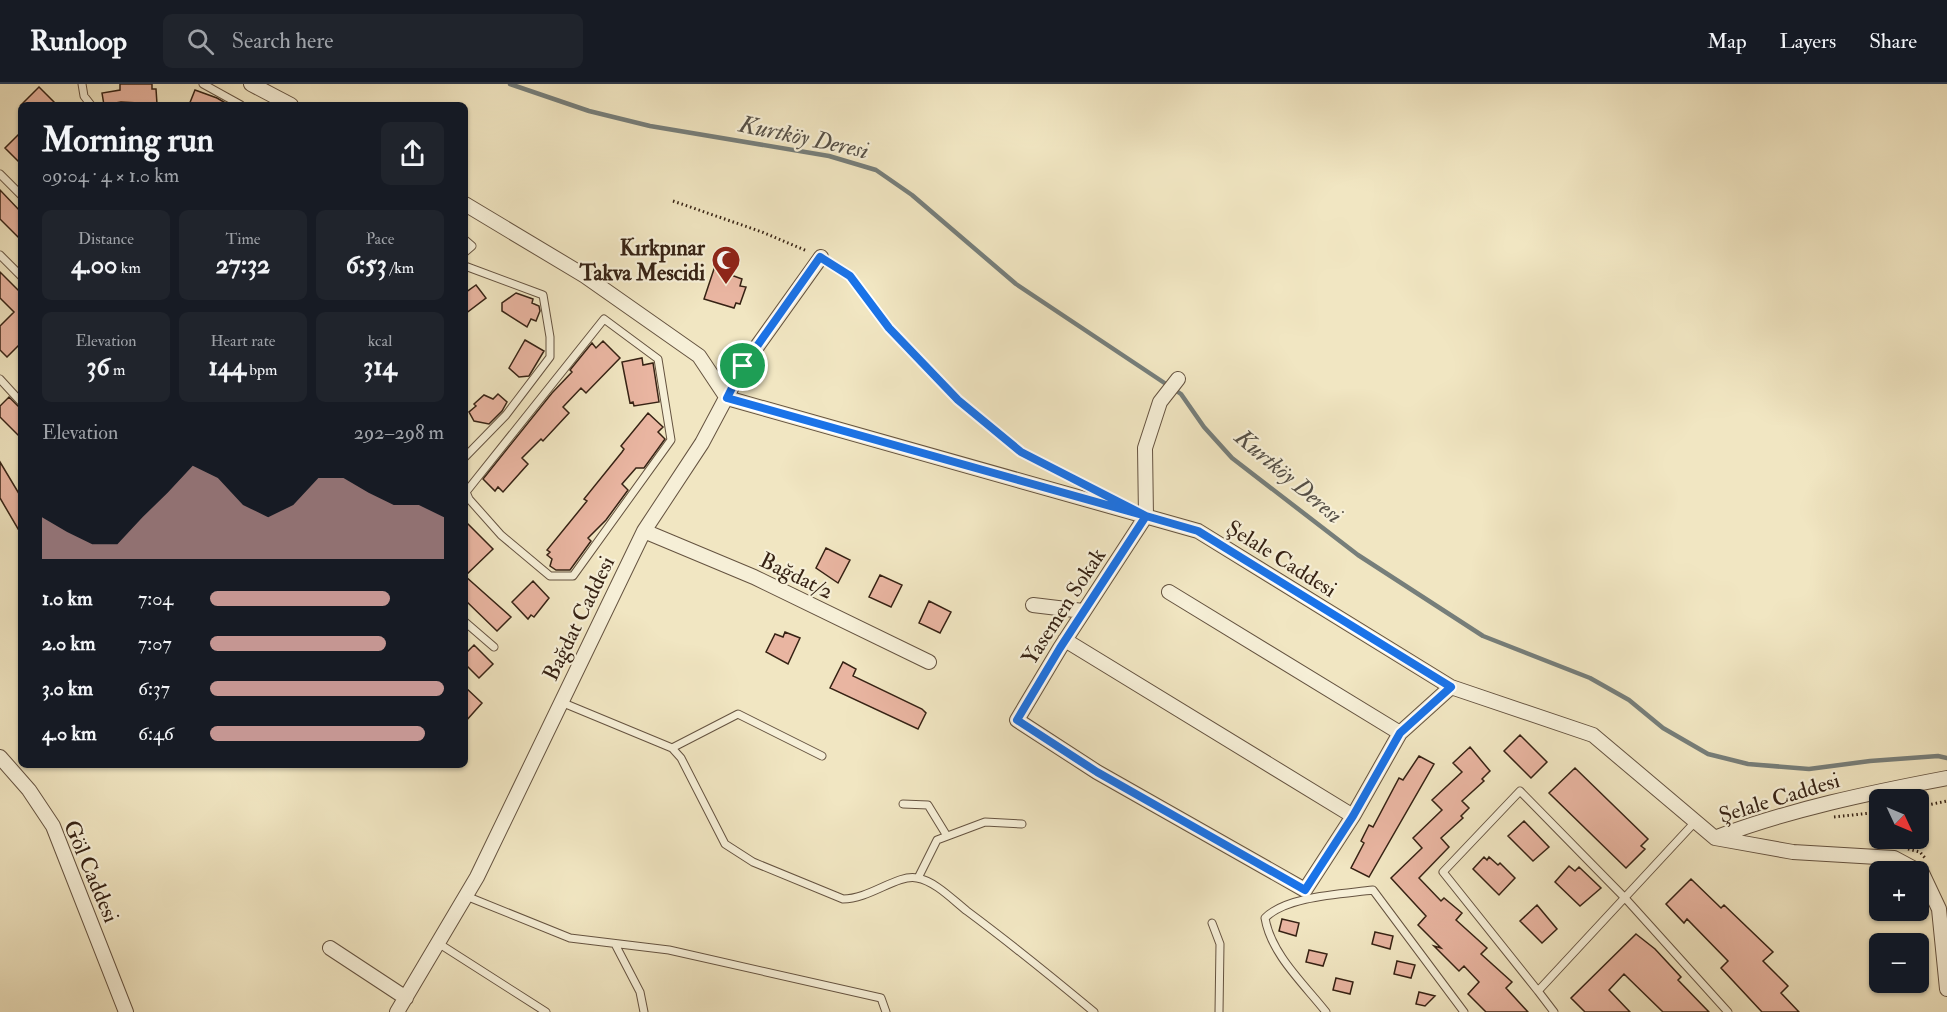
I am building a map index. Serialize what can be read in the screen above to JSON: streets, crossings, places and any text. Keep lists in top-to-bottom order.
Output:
{
  "streets": {
    "street": [
      "Şelale Caddesi",
      "Bağdat/2",
      "Yasemen Sokak",
      "Bağdat Caddesi",
      "Göl Caddesi"
    ]
  },
  "crossings": [
    ["Şelale Caddesi", "Yasemen Sokak"],
    ["Şelale Caddesi", "Bağdat Caddesi"],
    ["Bağdat/2", "Bağdat Caddesi"]
  ],
  "water": ["Kurtköy Deresi"],
  "places": {
    "mosque": ["Kırkpınar Takva Mescidi"]
  },
  "north": "bottom right",
  "page": {
    "header": "Runloop",
    "search": "Search here",
    "nav": ["Map", "Layers", "Share"],
    "heading": ["Morning run", "09:04 · 4 × 1.0 km"],
    "stats": [
      ["Distance", "4.00 km"],
      ["Time", "27:32"],
      ["Pace", "6:53 /km"],
      ["Elevation", "36 m"],
      ["Heart rate", "144 bpm"],
      ["kcal", "314"]
    ],
    "chart": ["Elevation", "292–298 m"],
    "list": [
      {
        "name": "1.0 km",
        "note": "7:04"
      },
      {
        "name": "2.0 km",
        "note": "7:07"
      },
      {
        "name": "3.0 km",
        "note": "6:37"
      },
      {
        "name": "4.0 km",
        "note": "6:46"
      }
    ],
    "map_buttons": ["+", "−"]
  }
}
